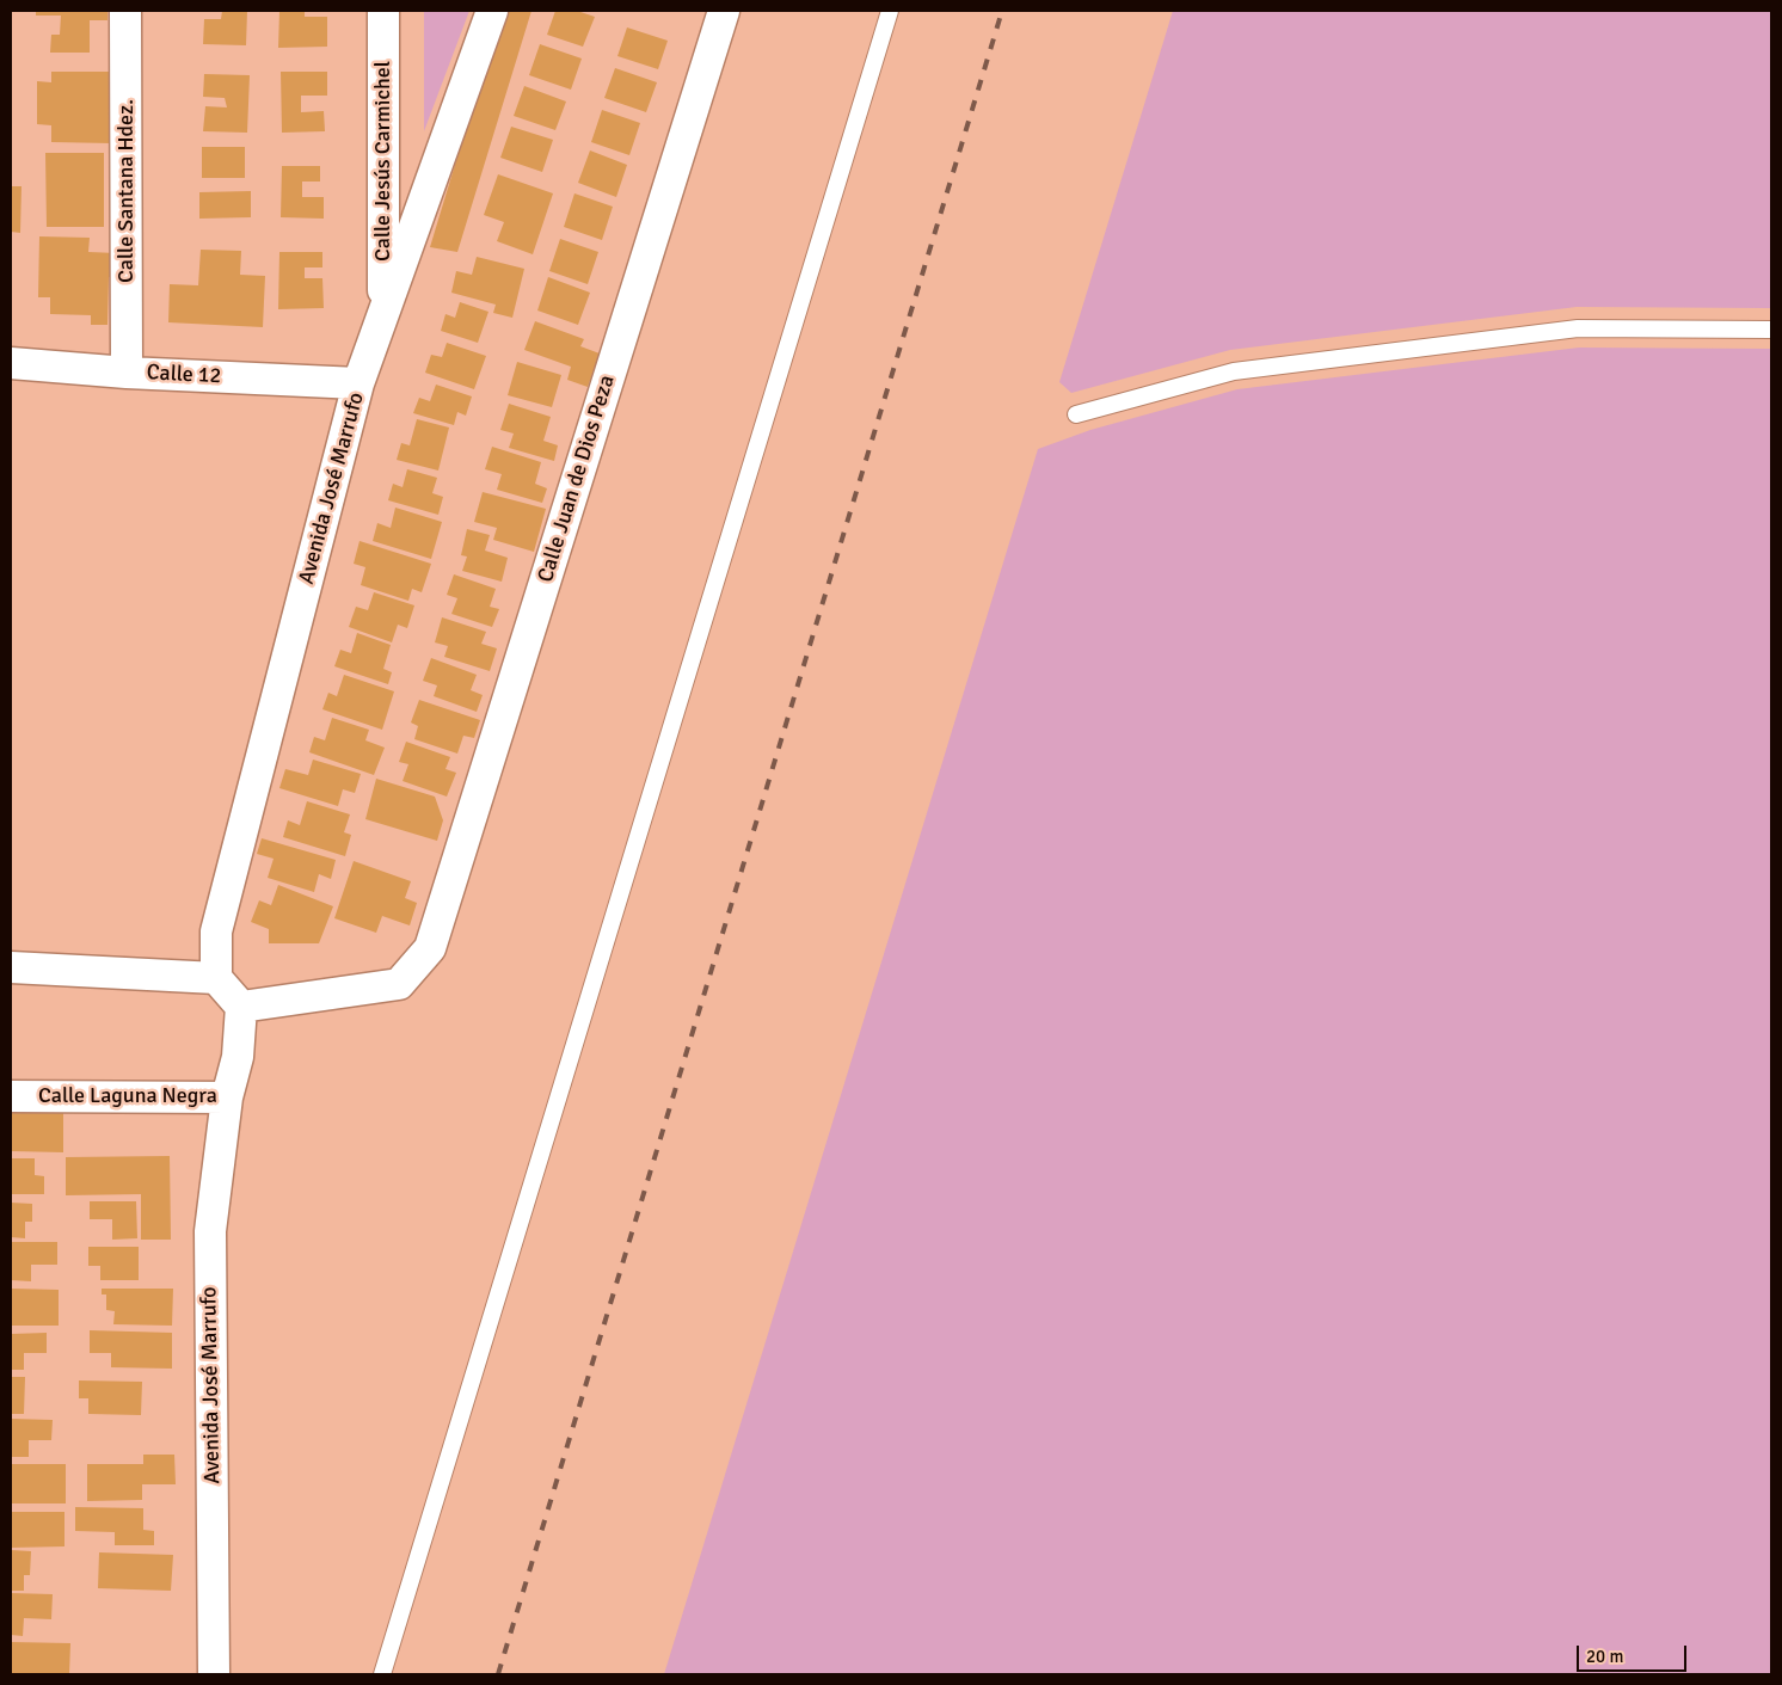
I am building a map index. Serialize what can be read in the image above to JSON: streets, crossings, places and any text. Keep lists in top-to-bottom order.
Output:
{
  "streets": {
    "street": [
      "Calle Jesús Carmichel",
      "Calle Santana Hdez.",
      "Calle 12",
      "Calle Juan de Dios Peza",
      "Avenida José Marrufo",
      "Calle Laguna Negra"
    ]
  },
  "crossings": [
    ["Calle Jesús Carmichel", "Avenida José Marrufo"],
    ["Calle Santana Hdez.", "Calle 12"],
    ["Calle 12", "Avenida José Marrufo"],
    ["Calle Juan de Dios Peza", "Calle Laguna Negra"],
    ["Avenida José Marrufo", "Calle Laguna Negra"]
  ],
  "scale_bar": "20 m"
}
